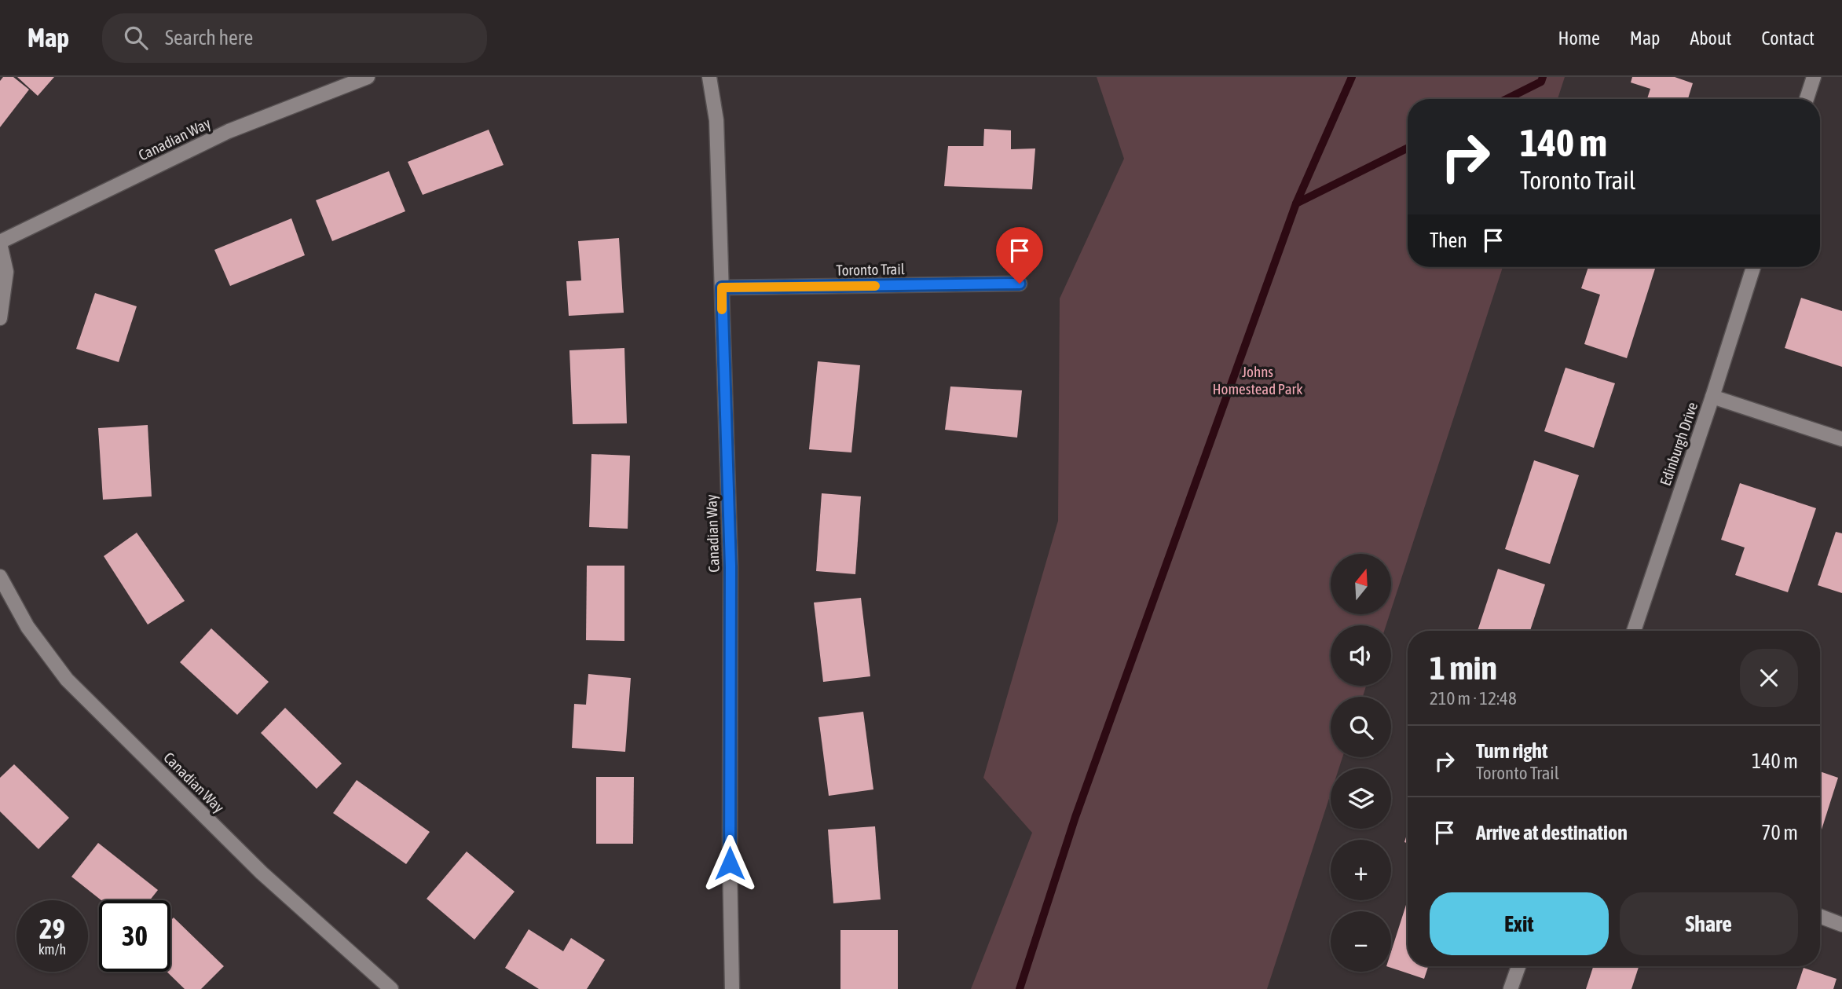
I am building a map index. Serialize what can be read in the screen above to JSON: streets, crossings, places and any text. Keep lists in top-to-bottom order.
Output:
{
  "streets": {
    "street": ["Canadian Way", "Toronto Trail", "Edinburgh Drive"]
  },
  "crossings": [
    ["Canadian Way", "Toronto Trail"]
  ],
  "parks": ["Johns Homestead Park"],
  "north": "top",
  "page": {
    "header": "Map",
    "search": "Search here",
    "nav": [
      "Home",
      "Map",
      "About",
      "Contact"
    ],
    "turn": ["140 m", "Toronto Trail"],
    "then": "Then",
    "map_buttons": ["+", "−"],
    "heading": ["1 min", "210 m · 12:48"],
    "list": [
      {
        "name": "Turn right",
        "note": "Toronto Trail",
        "value": "140 m"
      },
      {
        "name": "Arrive at destination",
        "value": "70 m"
      }
    ],
    "buttons": ["Exit", "Share"],
    "speed": "29 km/h",
    "limit": "30"
  }
}
